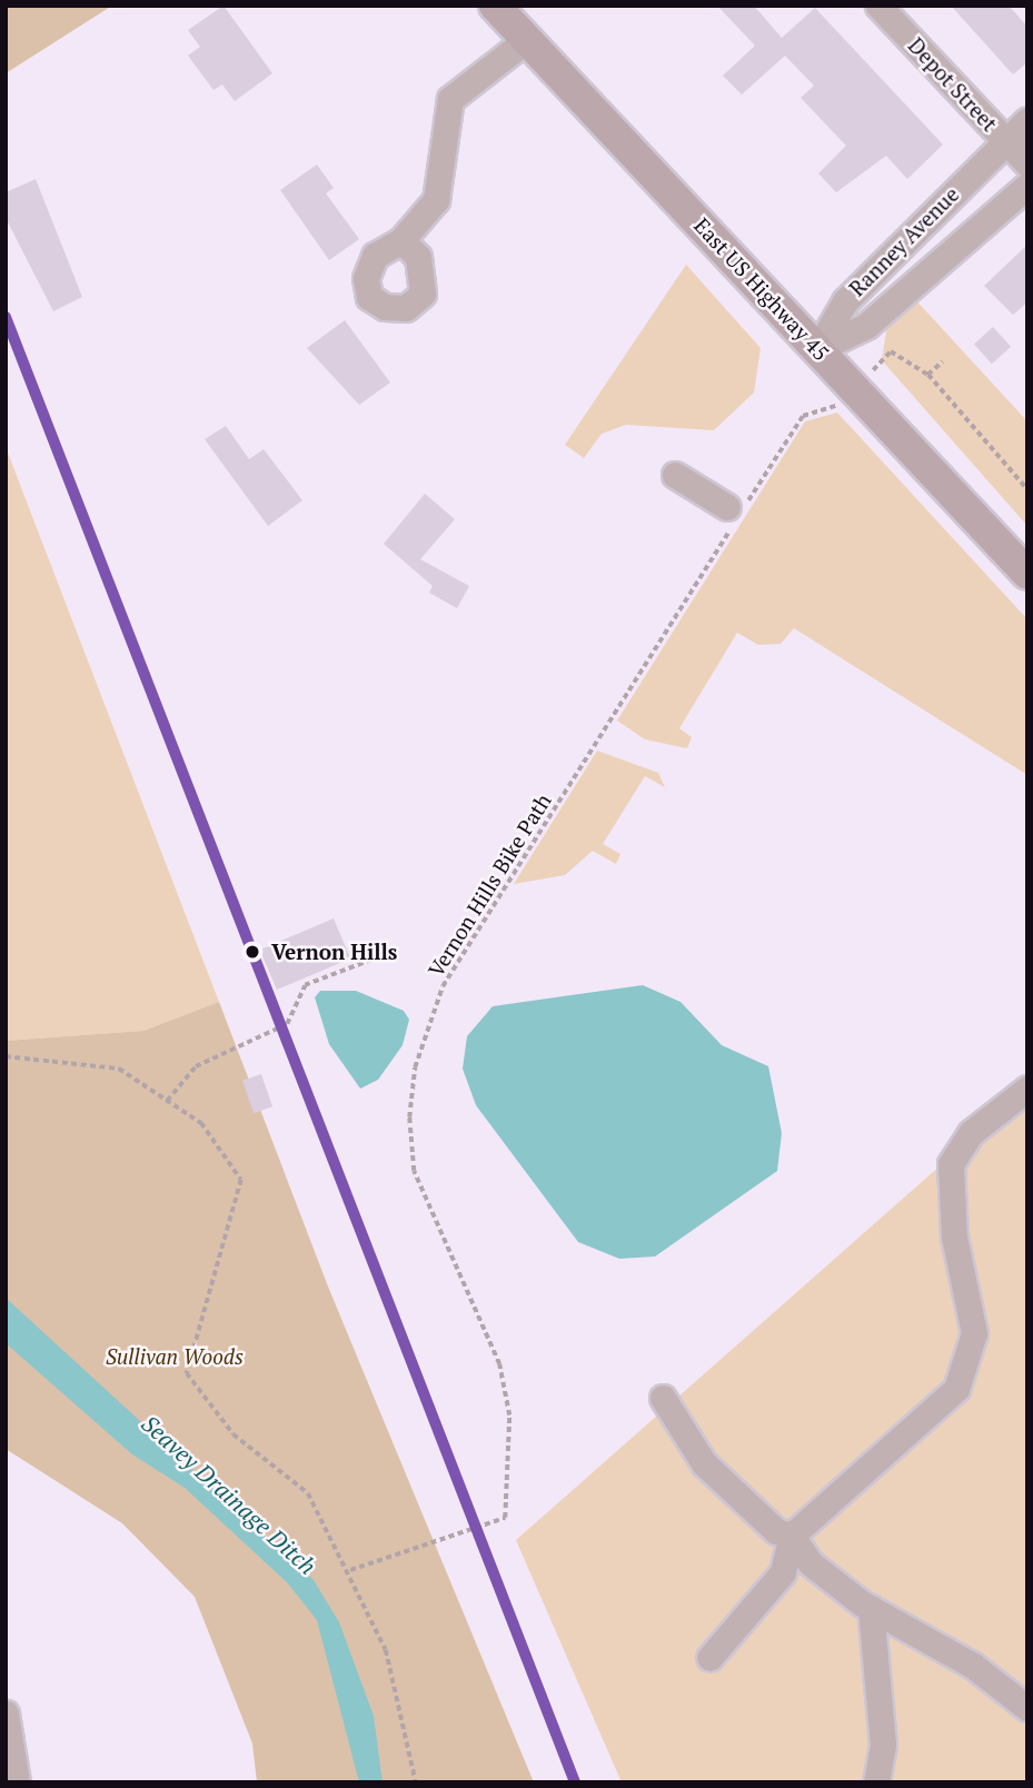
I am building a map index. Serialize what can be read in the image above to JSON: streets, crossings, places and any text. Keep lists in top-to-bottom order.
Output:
{
  "streets": {
    "main road": ["East US Highway 45"],
    "street": ["Depot Street", "Ranney Avenue"],
    "path": ["Vernon Hills Bike Path"]
  },
  "crossings": [
    ["Depot Street", "Ranney Avenue"],
    ["Ranney Avenue", "East US Highway 45"]
  ],
  "water": ["Seavey Drainage Ditch"],
  "parks": ["Sullivan Woods"],
  "places": ["Vernon Hills"]
}
